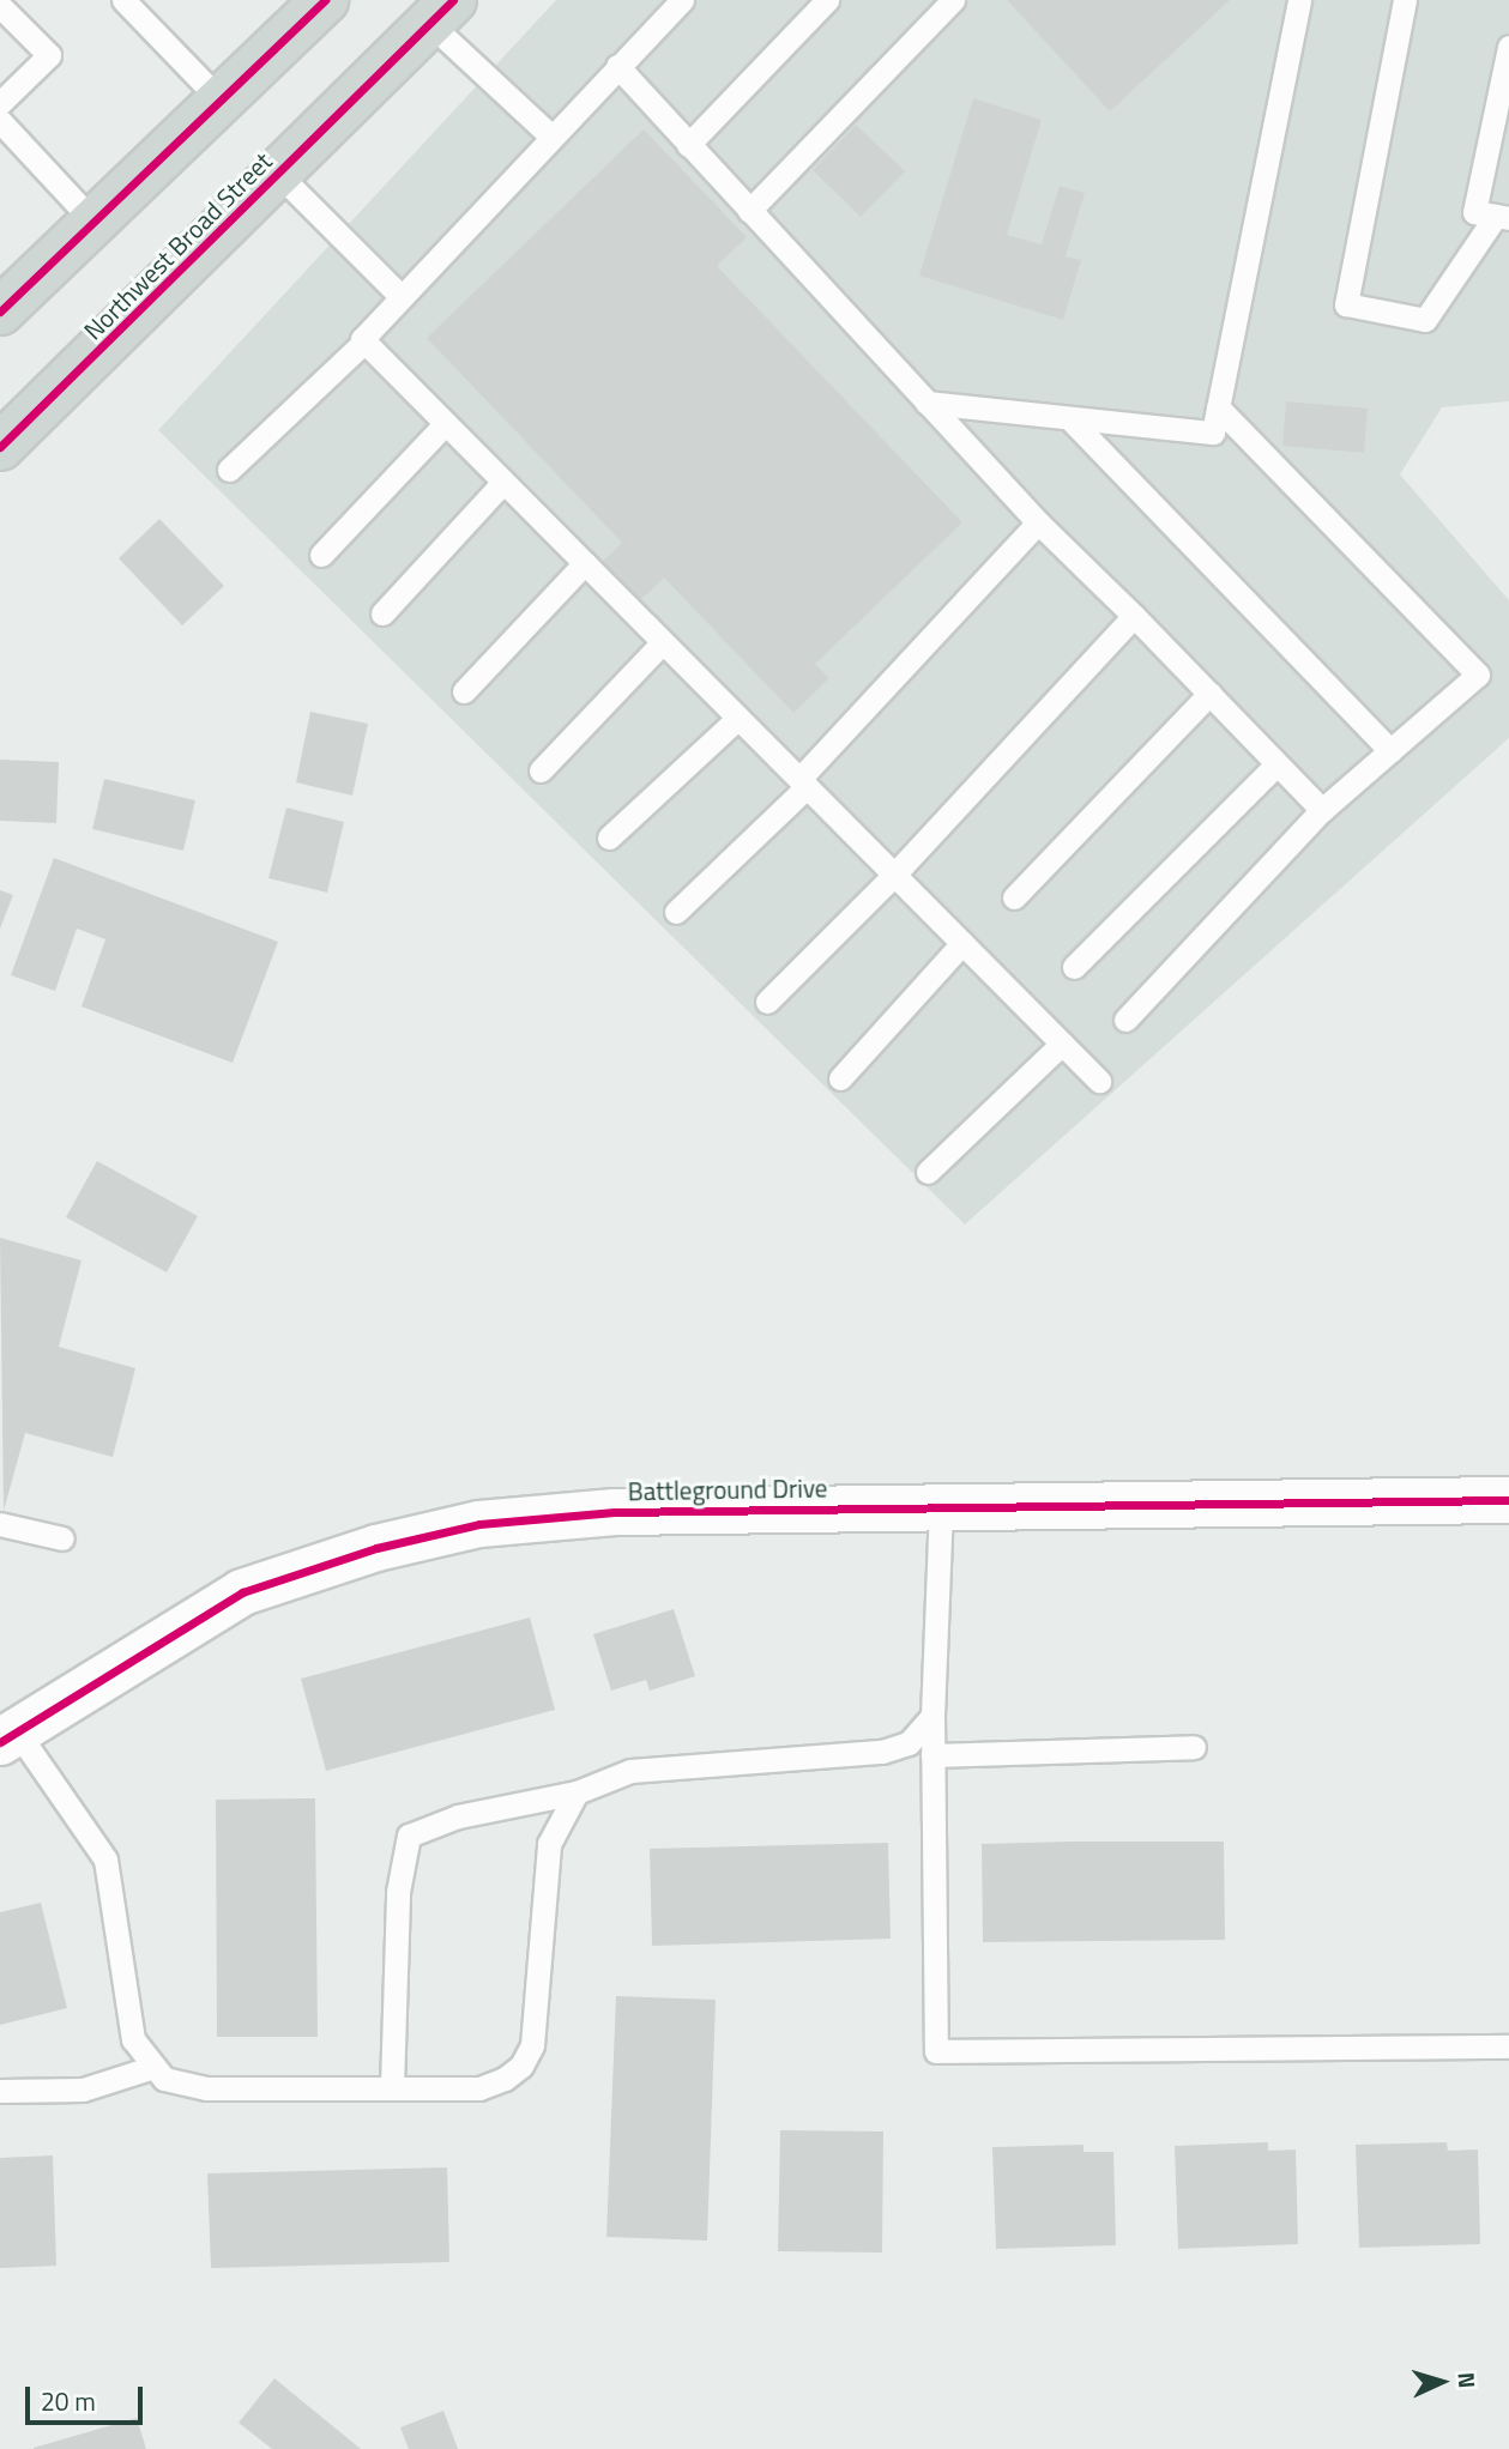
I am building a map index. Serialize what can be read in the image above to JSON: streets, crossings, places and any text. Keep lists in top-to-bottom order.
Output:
{
  "streets": {
    "main road": ["Northwest Broad Street"],
    "street": ["Battleground Drive"]
  },
  "scale_bar": "20 m",
  "north": "right"
}
